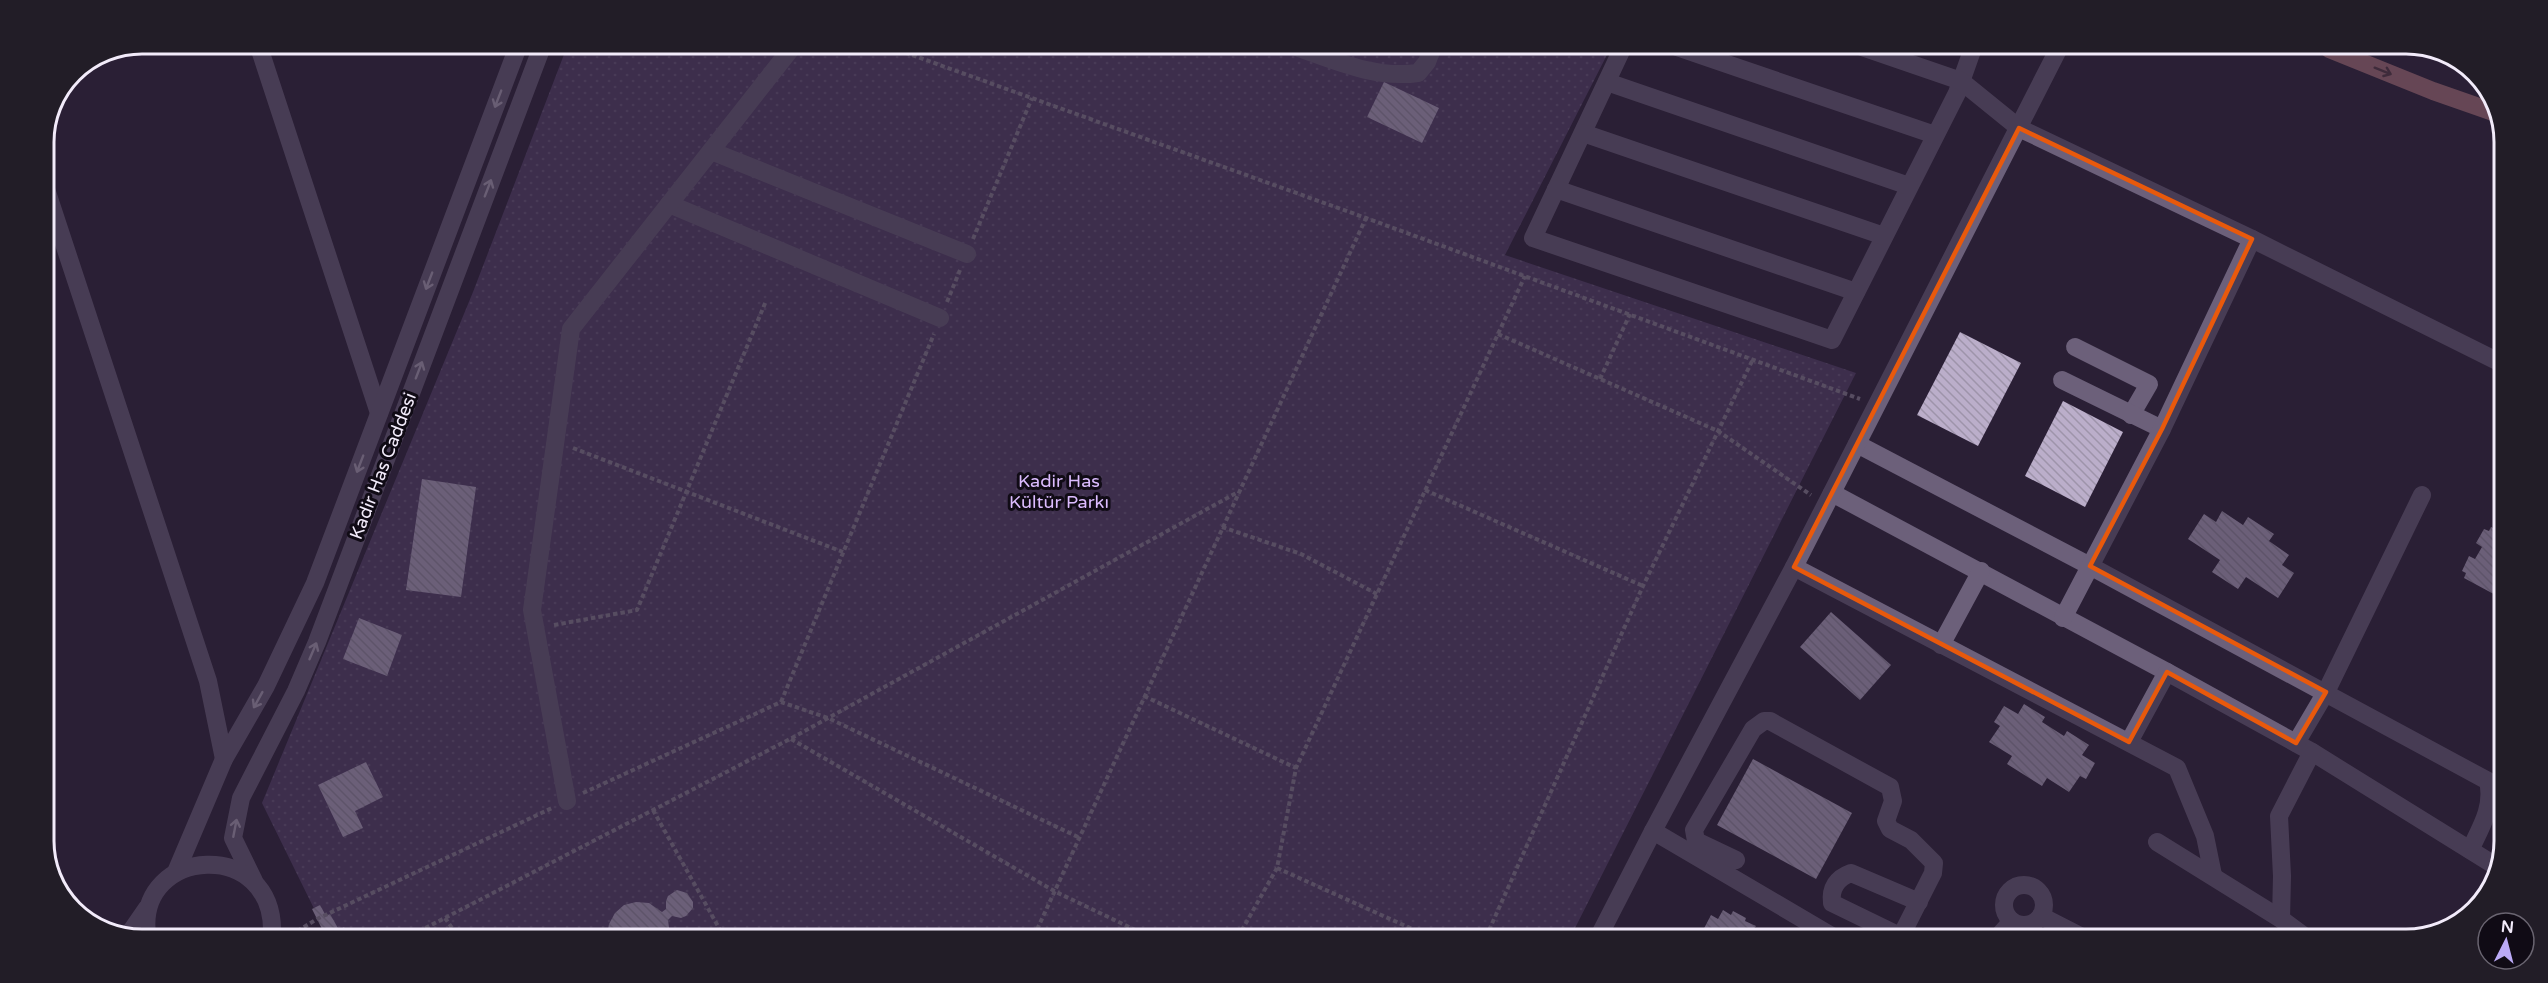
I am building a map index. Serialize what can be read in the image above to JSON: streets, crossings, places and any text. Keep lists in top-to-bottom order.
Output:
{
  "streets": {
    "street": ["Kadir Has Caddesi"]
  },
  "parks": ["Kadir Has Kültür Parkı"],
  "north": "top"
}
